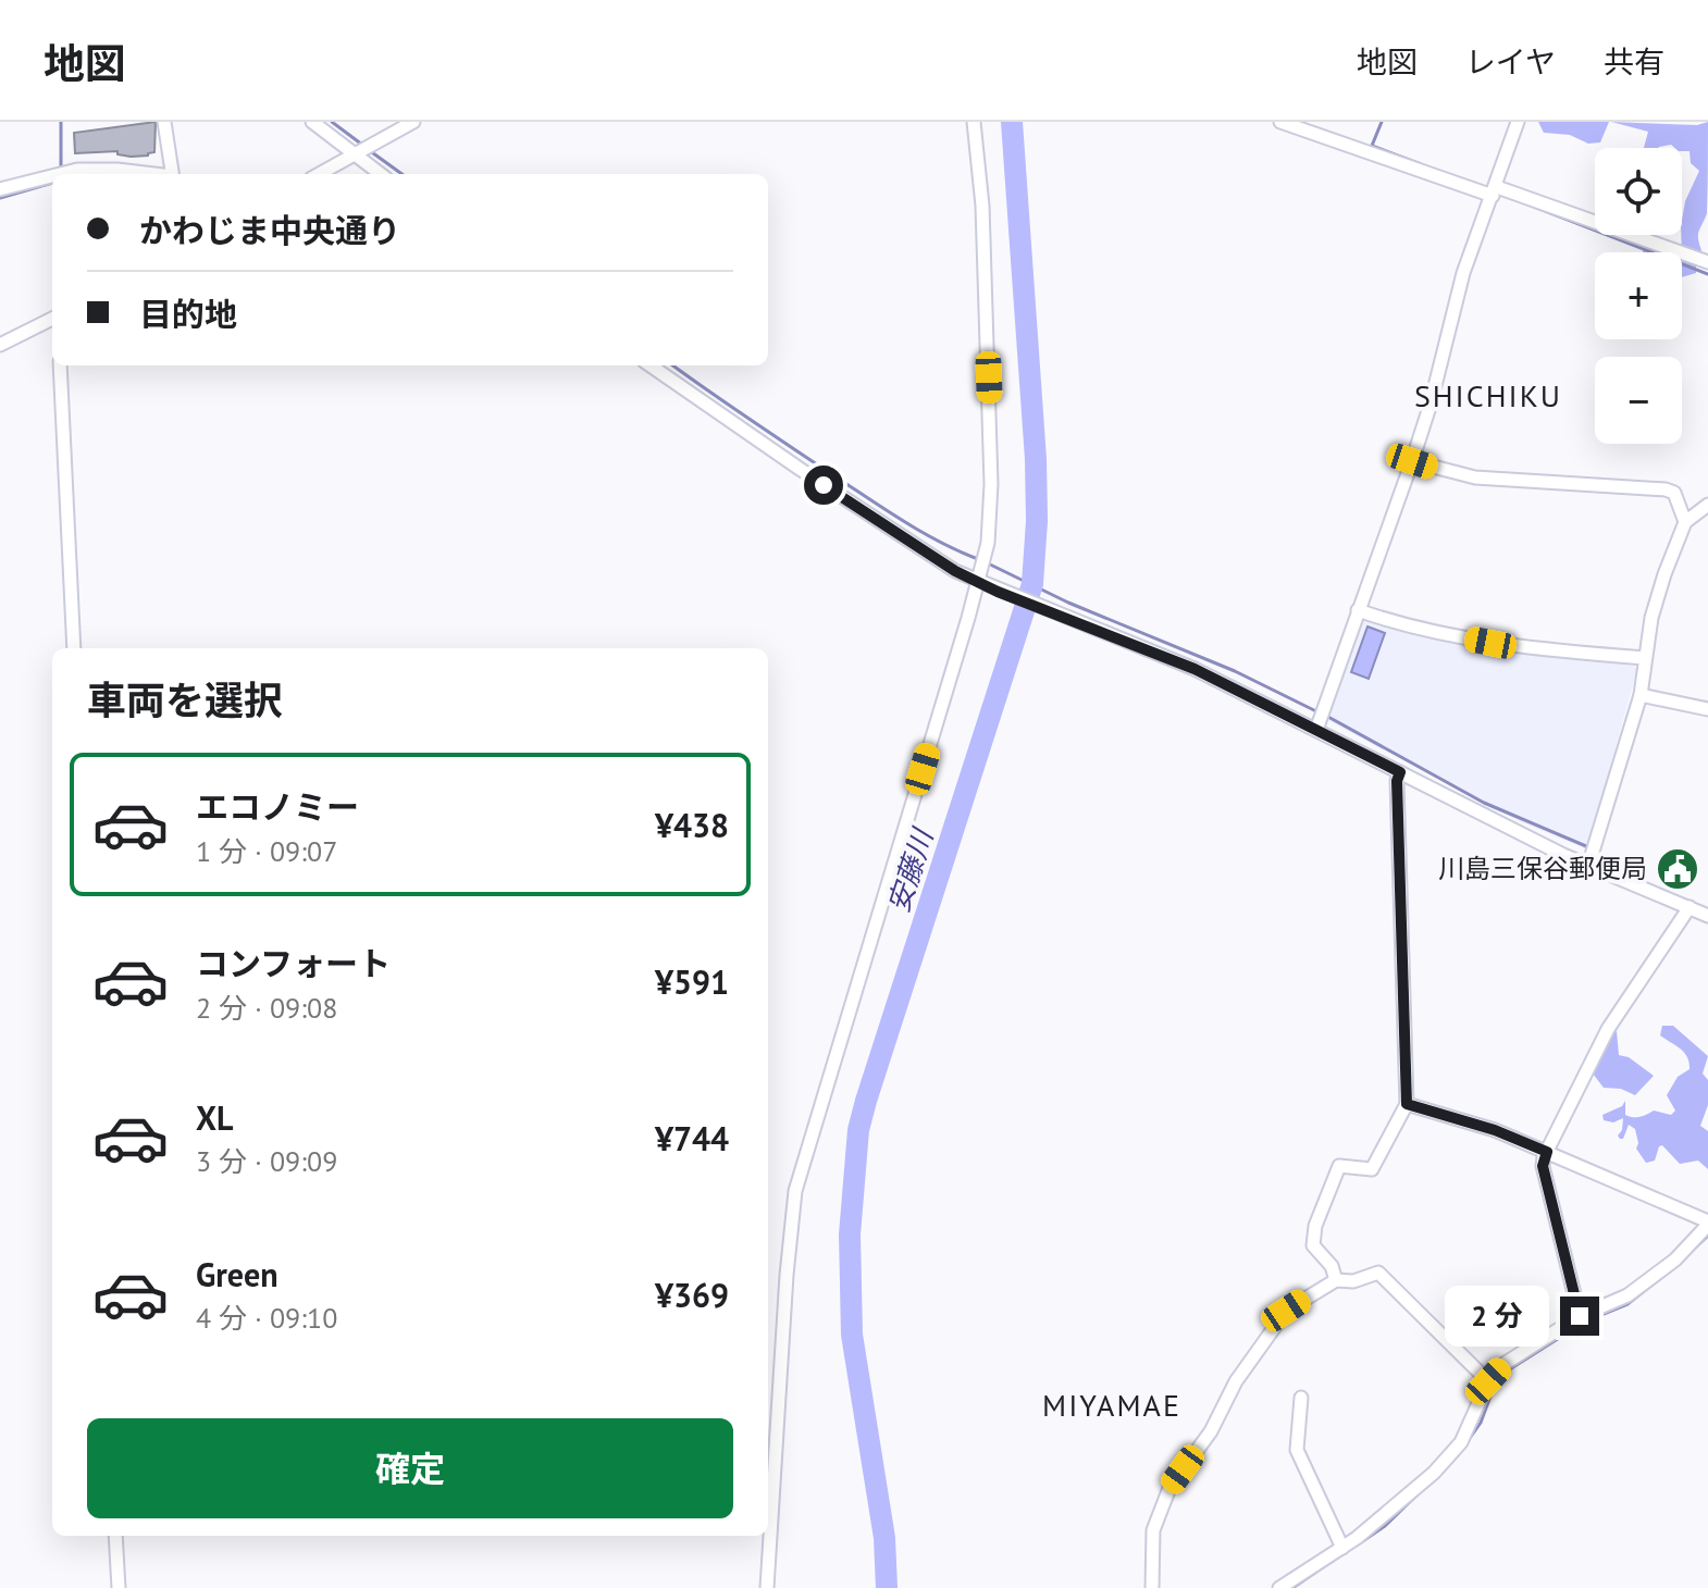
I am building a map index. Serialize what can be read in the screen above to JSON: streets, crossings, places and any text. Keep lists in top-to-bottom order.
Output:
{
  "districts": ["SHICHIKU", "MIYAMAE"],
  "water": ["安藤川"],
  "places": {
    "public building": ["川島三保谷郵便局"]
  },
  "page": {
    "header": "地図",
    "nav": ["地図", "レイヤ", "共有"],
    "map_buttons": ["+", "−"],
    "banner": ["かわじま中央通り", "目的地"],
    "heading": "車両を選択",
    "list": [
      {
        "name": "エコノミー",
        "note": "1 分 · 09:07",
        "value": "¥438"
      },
      {
        "name": "コンフォート",
        "note": "2 分 · 09:08",
        "value": "¥591"
      },
      {
        "name": "XL",
        "note": "3 分 · 09:09",
        "value": "¥744"
      },
      {
        "name": "Green",
        "note": "4 分 · 09:10",
        "value": "¥369"
      }
    ],
    "bubble": "2 分",
    "buttons": "確定"
  }
}
